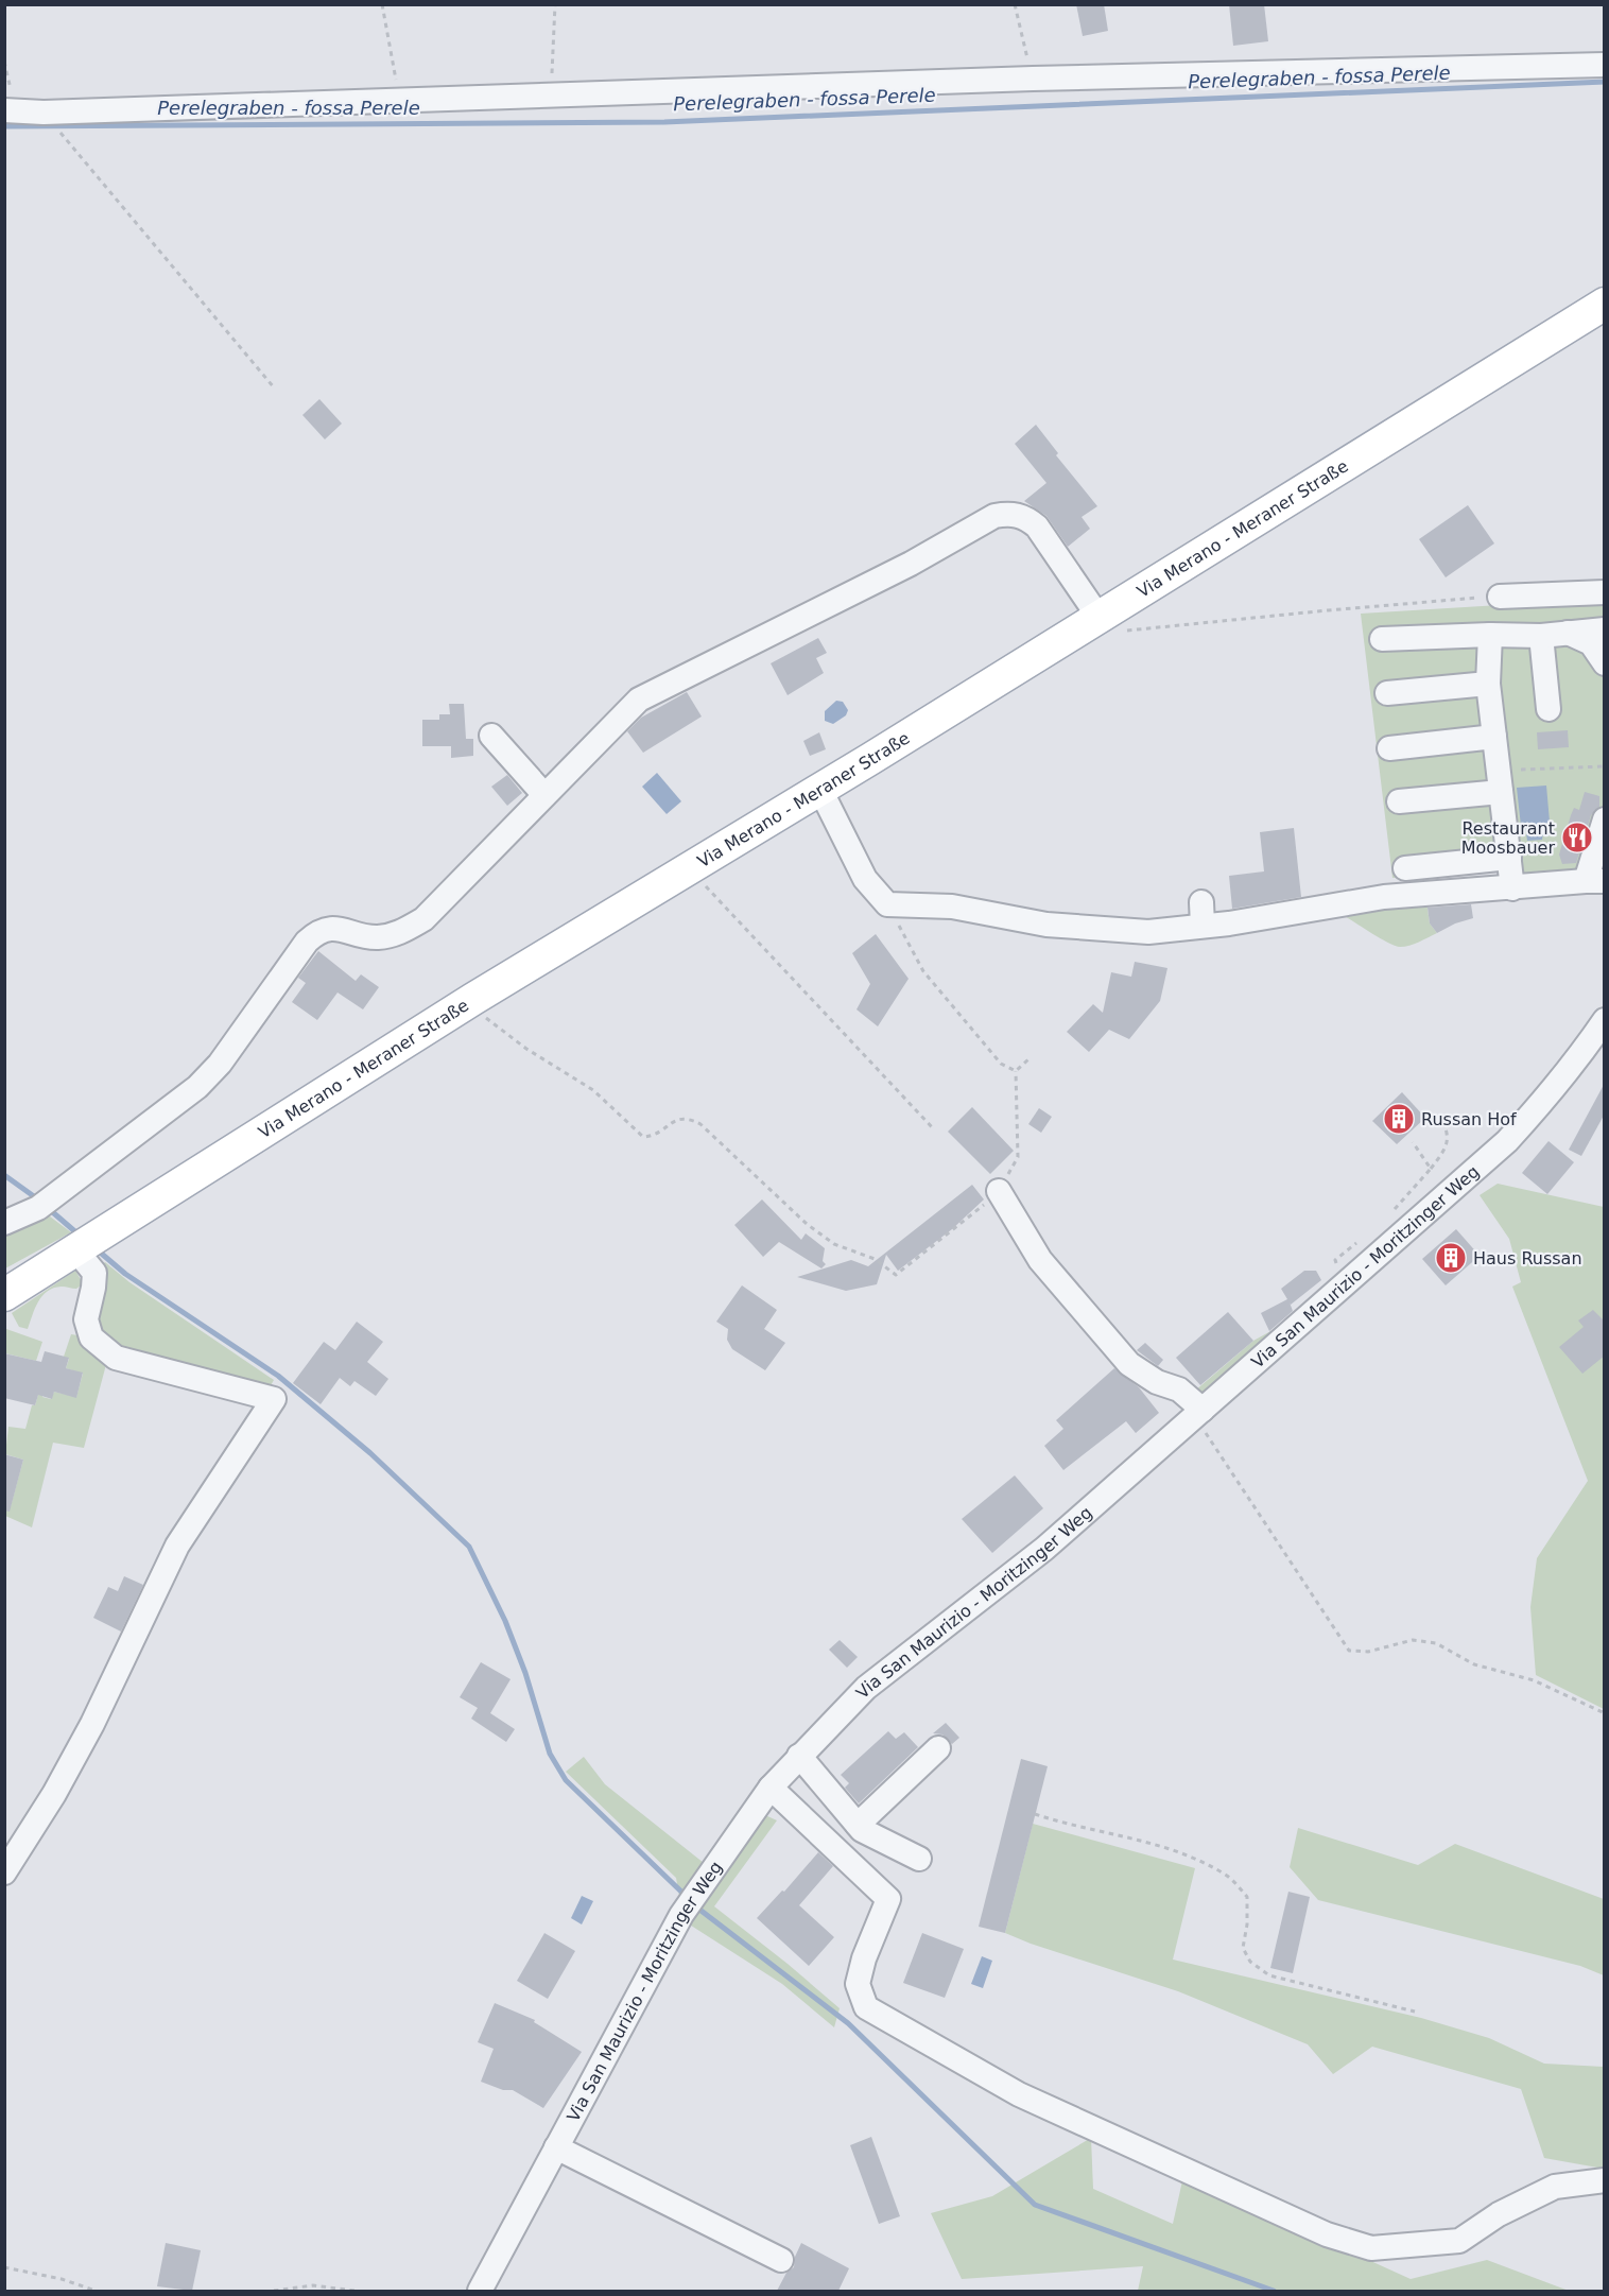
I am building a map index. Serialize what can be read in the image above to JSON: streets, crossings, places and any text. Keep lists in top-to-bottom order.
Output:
{
  "streets": {
    "main road": ["Via Merano - Meraner Straße"],
    "street": ["Via San Maurizio - Moritzinger Weg"]
  },
  "water": ["Perelegraben - fossa Perele"],
  "places": {
    "restaurant": ["Restaurant Moosbauer"],
    "building": ["Russan Hof", "Haus Russan"]
  }
}
